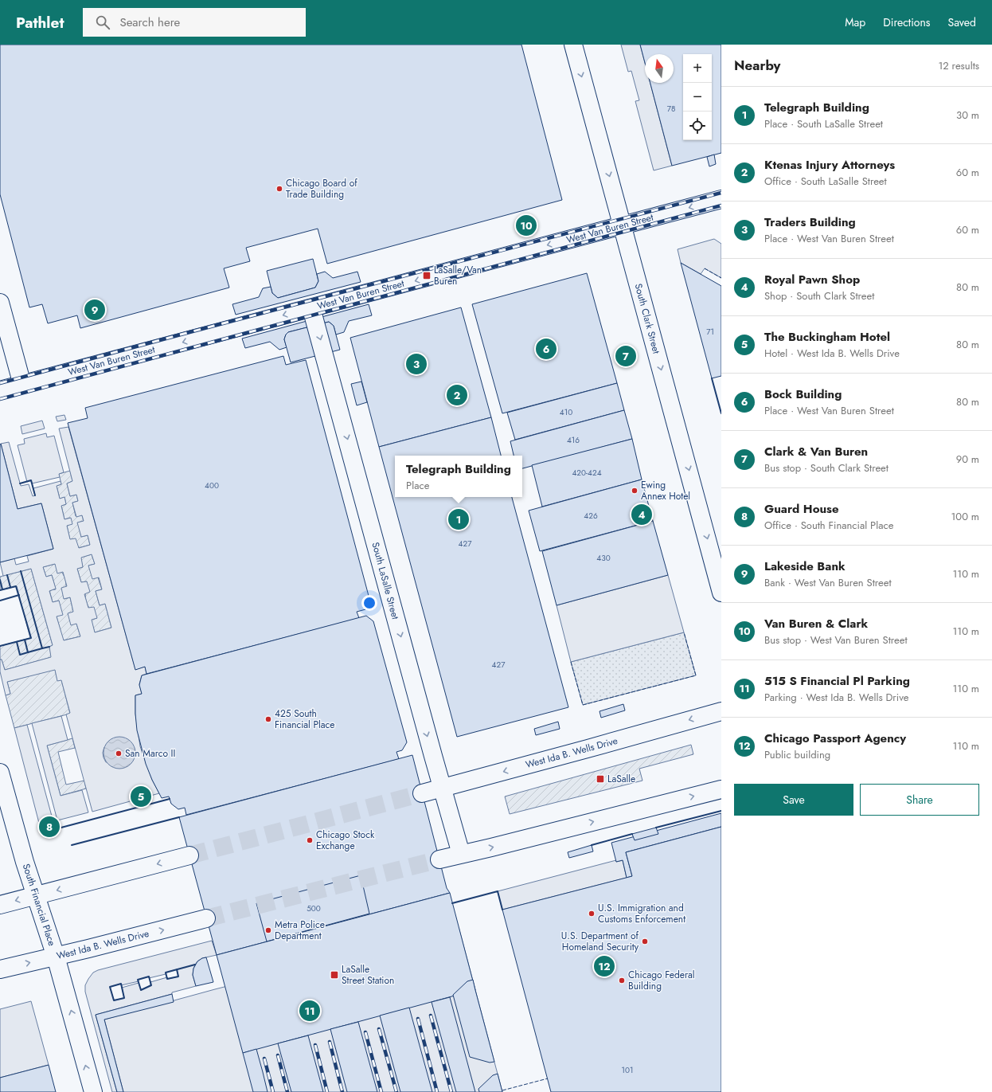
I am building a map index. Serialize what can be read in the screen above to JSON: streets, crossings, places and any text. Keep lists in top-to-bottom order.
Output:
{
  "streets": {
    "main road": [
      "West Van Buren Street",
      "South Clark Street",
      "South LaSalle Street",
      "West Ida B. Wells Drive",
      "South Financial Place"
    ]
  },
  "crossings": [
    ["West Van Buren Street", "South Clark Street"],
    ["West Van Buren Street", "South LaSalle Street"],
    ["South LaSalle Street", "West Ida B. Wells Drive"],
    ["West Ida B. Wells Drive", "South Financial Place"]
  ],
  "one_way": [
    "West Van Buren Street",
    "South Clark Street",
    "South LaSalle Street",
    "South Financial Place"
  ],
  "places": {
    "other": [
      "Chicago Board of Trade Building",
      "Ewing Annex Hotel",
      "425 South Financial Place",
      "San Marco II",
      "Chicago Stock Exchange",
      "U.S. Immigration and Customs Enforcement",
      "Metra Police Department",
      "U.S. Department of Homeland Security",
      "Chicago Federal Building"
    ],
    "transit": ["LaSalle/Van Buren", "LaSalle", "LaSalle Street Station"]
  },
  "house_numbers": [
    "78",
    "71",
    "410",
    "416",
    "420-424",
    "400",
    "426",
    "427",
    "430",
    "427",
    "500",
    "101"
  ],
  "north": "top",
  "page": {
    "header": "Pathlet",
    "search": "Search here",
    "nav": ["Map", "Directions", "Saved"],
    "heading": ["Nearby", "12 results"],
    "map_buttons": ["+", "−"],
    "list": [
      {
        "mark": "1",
        "name": "Telegraph Building",
        "note": "Place · South LaSalle Street",
        "value": "30 m"
      },
      {
        "mark": "2",
        "name": "Ktenas Injury Attorneys",
        "note": "Office · South LaSalle Street",
        "value": "60 m"
      },
      {
        "mark": "3",
        "name": "Traders Building",
        "note": "Place · West Van Buren Street",
        "value": "60 m"
      },
      {
        "mark": "4",
        "name": "Royal Pawn Shop",
        "note": "Shop · South Clark Street",
        "value": "80 m"
      },
      {
        "mark": "5",
        "name": "The Buckingham Hotel",
        "note": "Hotel · West Ida B. Wells Drive",
        "value": "80 m"
      },
      {
        "mark": "6",
        "name": "Bock Building",
        "note": "Place · West Van Buren Street",
        "value": "80 m"
      },
      {
        "mark": "7",
        "name": "Clark & Van Buren",
        "note": "Bus stop · South Clark Street",
        "value": "90 m"
      },
      {
        "mark": "8",
        "name": "Guard House",
        "note": "Office · South Financial Place",
        "value": "100 m"
      },
      {
        "mark": "9",
        "name": "Lakeside Bank",
        "note": "Bank · West Van Buren Street",
        "value": "110 m"
      },
      {
        "mark": "10",
        "name": "Van Buren & Clark",
        "note": "Bus stop · West Van Buren Street",
        "value": "110 m"
      },
      {
        "mark": "11",
        "name": "515 S Financial Pl Parking",
        "note": "Parking · West Ida B. Wells Drive",
        "value": "110 m"
      },
      {
        "mark": "12",
        "name": "Chicago Passport Agency",
        "note": "Public building",
        "value": "110 m"
      }
    ],
    "pins": [
      "10",
      "9",
      "6",
      "7",
      "3",
      "2",
      "4",
      "1",
      "5",
      "8",
      "12",
      "11"
    ],
    "popup": ["Telegraph Building", "Place"],
    "buttons": ["Save", "Share"]
  }
}
